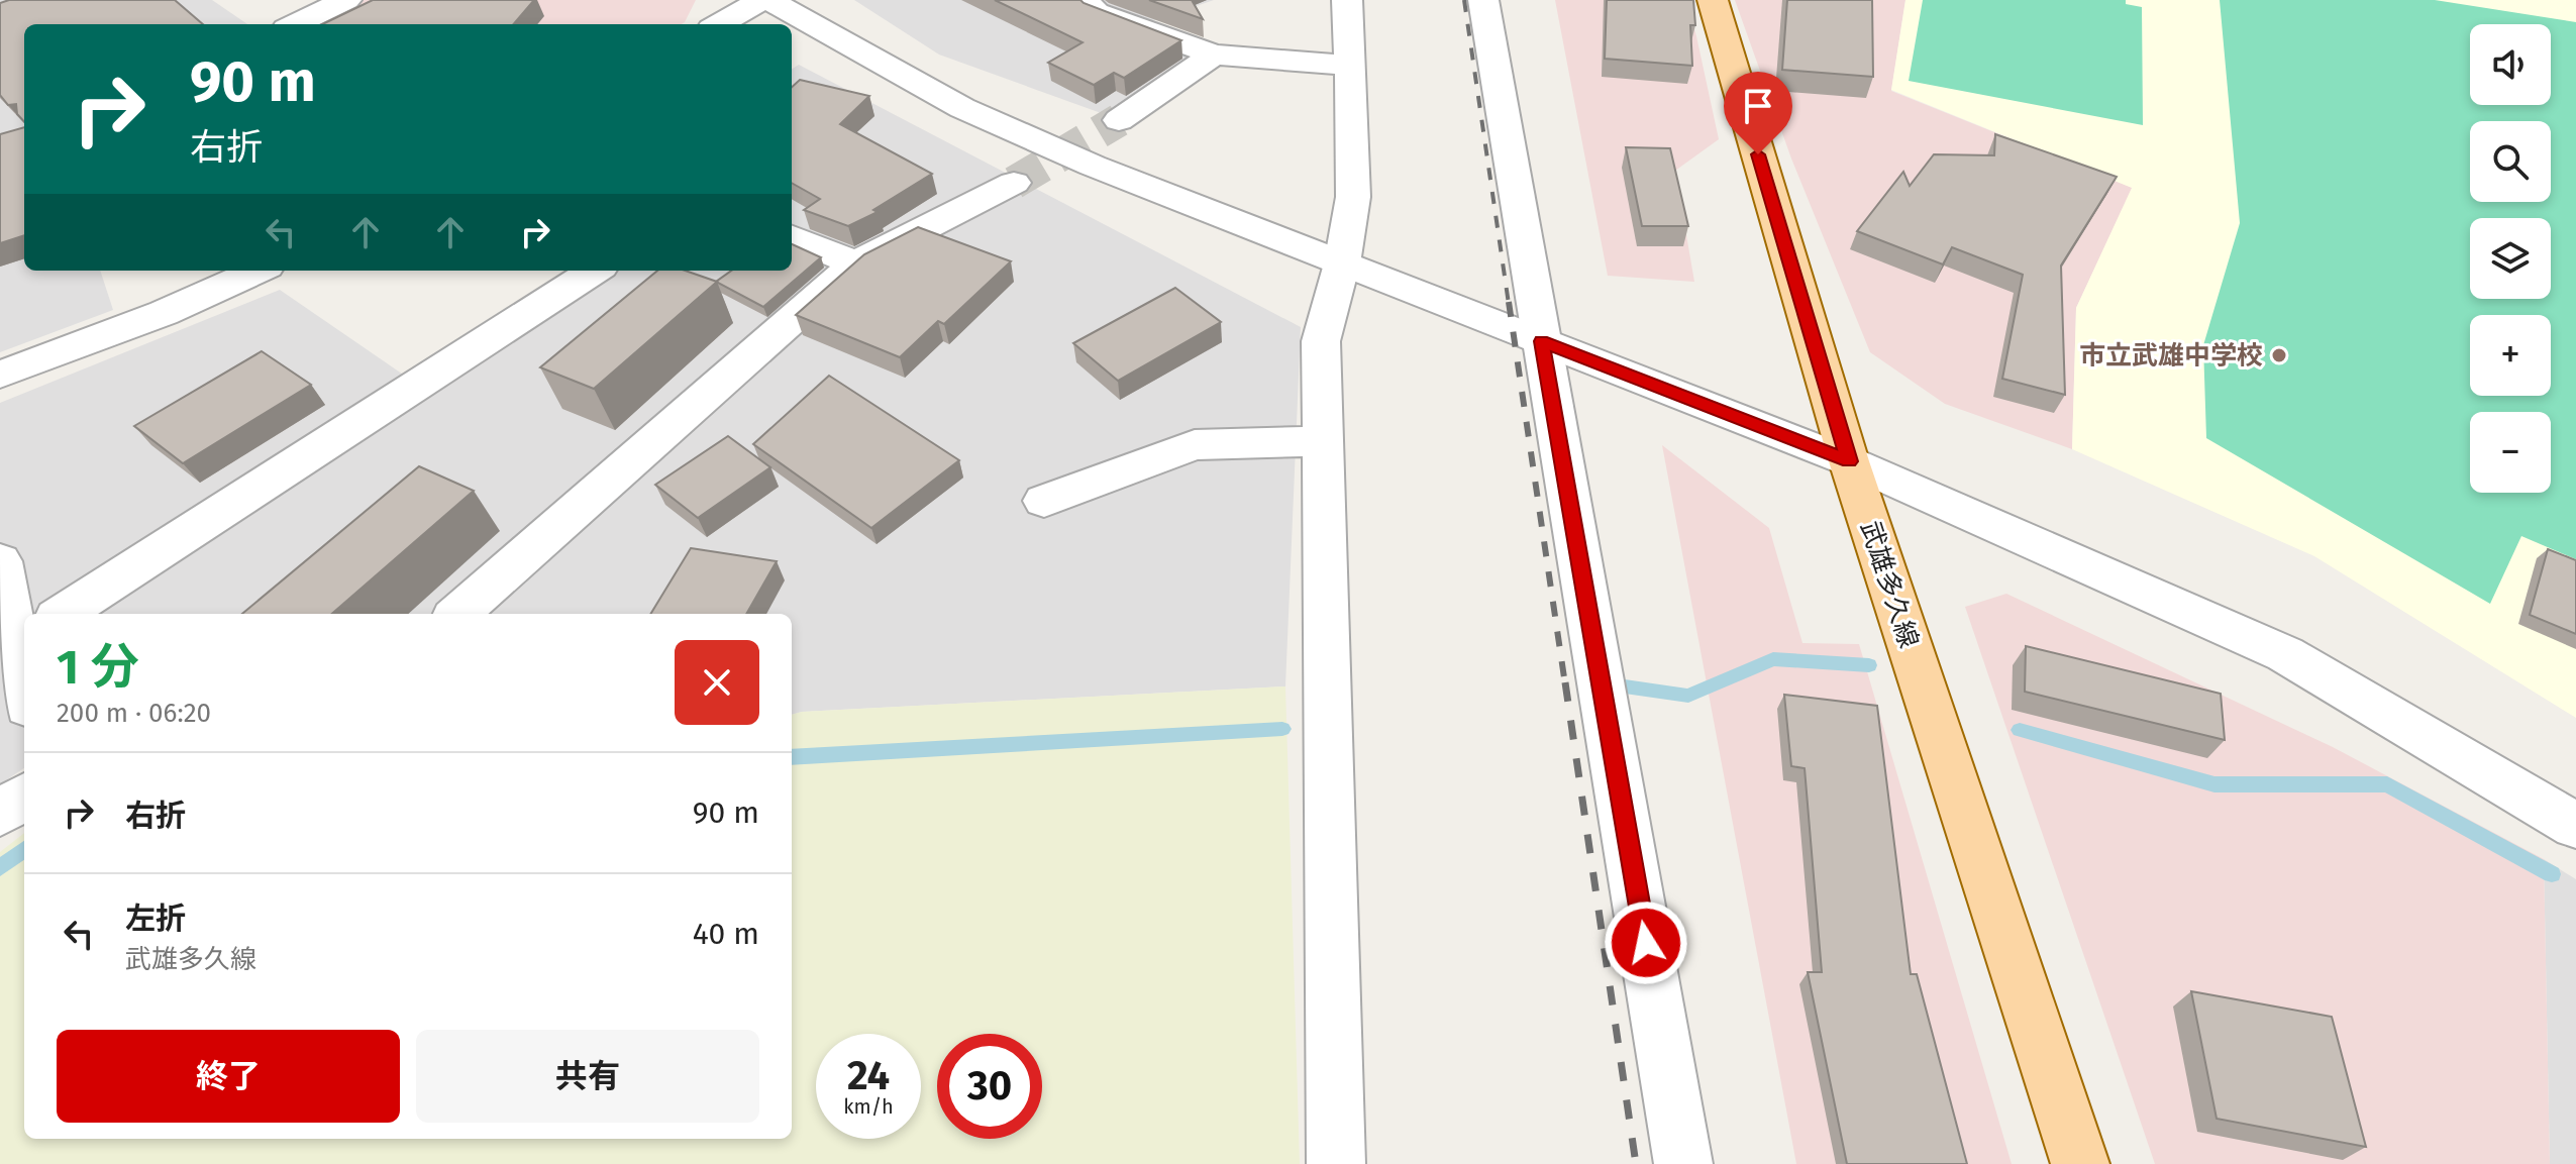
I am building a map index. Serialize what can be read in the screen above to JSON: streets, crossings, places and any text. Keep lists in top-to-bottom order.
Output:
{
  "streets": {
    "main road": ["武雄多久線"]
  },
  "places": ["市立武雄中学校"],
  "page": {
    "map_buttons": ["+", "−"],
    "turn": ["90 m", "右折"],
    "heading": ["1 分", "200 m · 06:20"],
    "list": [
      {
        "name": "右折",
        "value": "90 m"
      },
      {
        "name": "左折",
        "note": "武雄多久線",
        "value": "40 m"
      }
    ],
    "buttons": ["終了", "共有"],
    "speed": "24 km/h",
    "limit": "30"
  }
}
